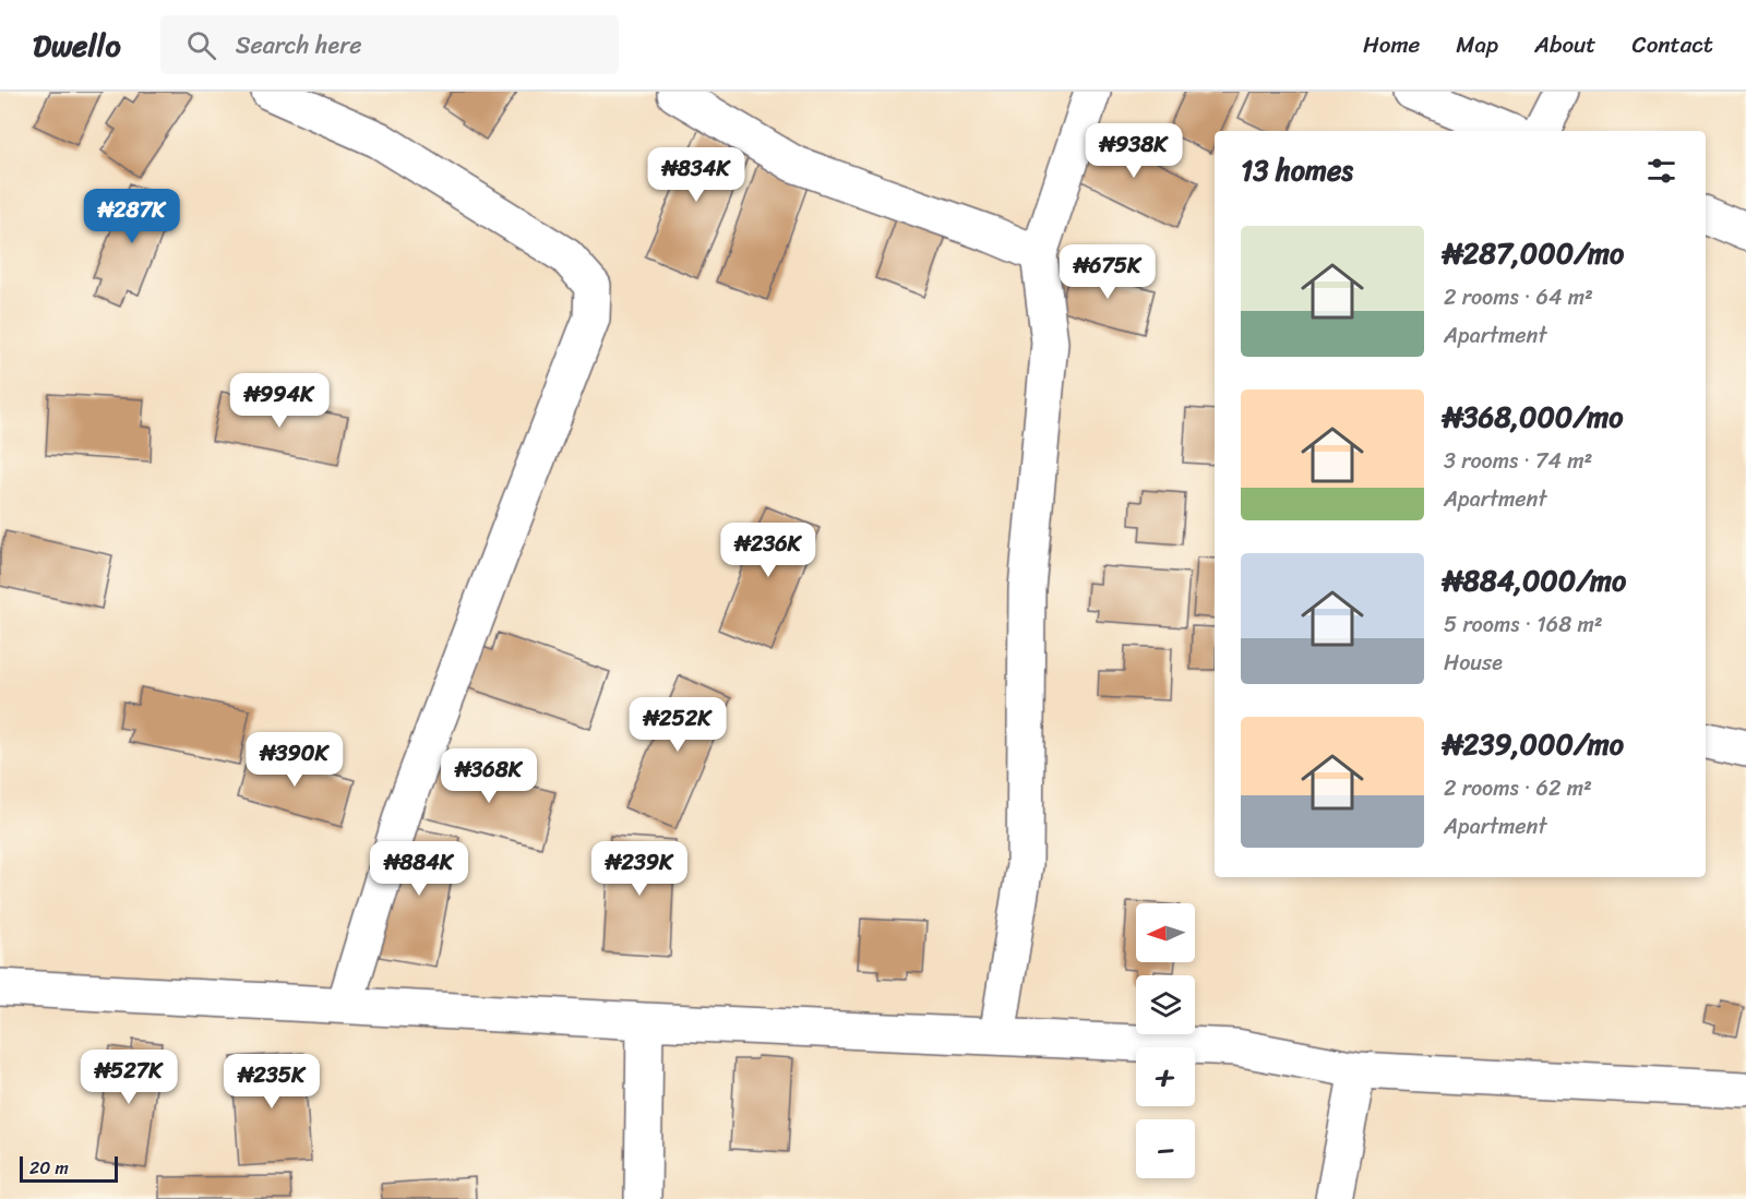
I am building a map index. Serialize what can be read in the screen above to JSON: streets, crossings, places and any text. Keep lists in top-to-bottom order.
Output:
{
  "scale_bar": "20 m",
  "north": "left",
  "page": {
    "header": "Dwello",
    "search": "Search here",
    "nav": [
      "Home",
      "Map",
      "About",
      "Contact"
    ],
    "price": [
      "₦938K",
      "₦834K",
      "₦287K",
      "₦675K",
      "₦994K",
      "₦236K",
      "₦252K",
      "₦390K",
      "₦368K",
      "₦884K",
      "₦239K",
      "₦527K",
      "₦235K"
    ],
    "heading": "13 homes",
    "list": [
      {
        "name": "₦287,000/mo",
        "note": "2 rooms · 64 m² · Apartment"
      },
      {
        "name": "₦368,000/mo",
        "note": "3 rooms · 74 m² · Apartment"
      },
      {
        "name": "₦884,000/mo",
        "note": "5 rooms · 168 m² · House"
      },
      {
        "name": "₦239,000/mo",
        "note": "2 rooms · 62 m² · Apartment"
      }
    ],
    "map_buttons": ["+", "−"],
    "scale": "20 m"
  }
}
